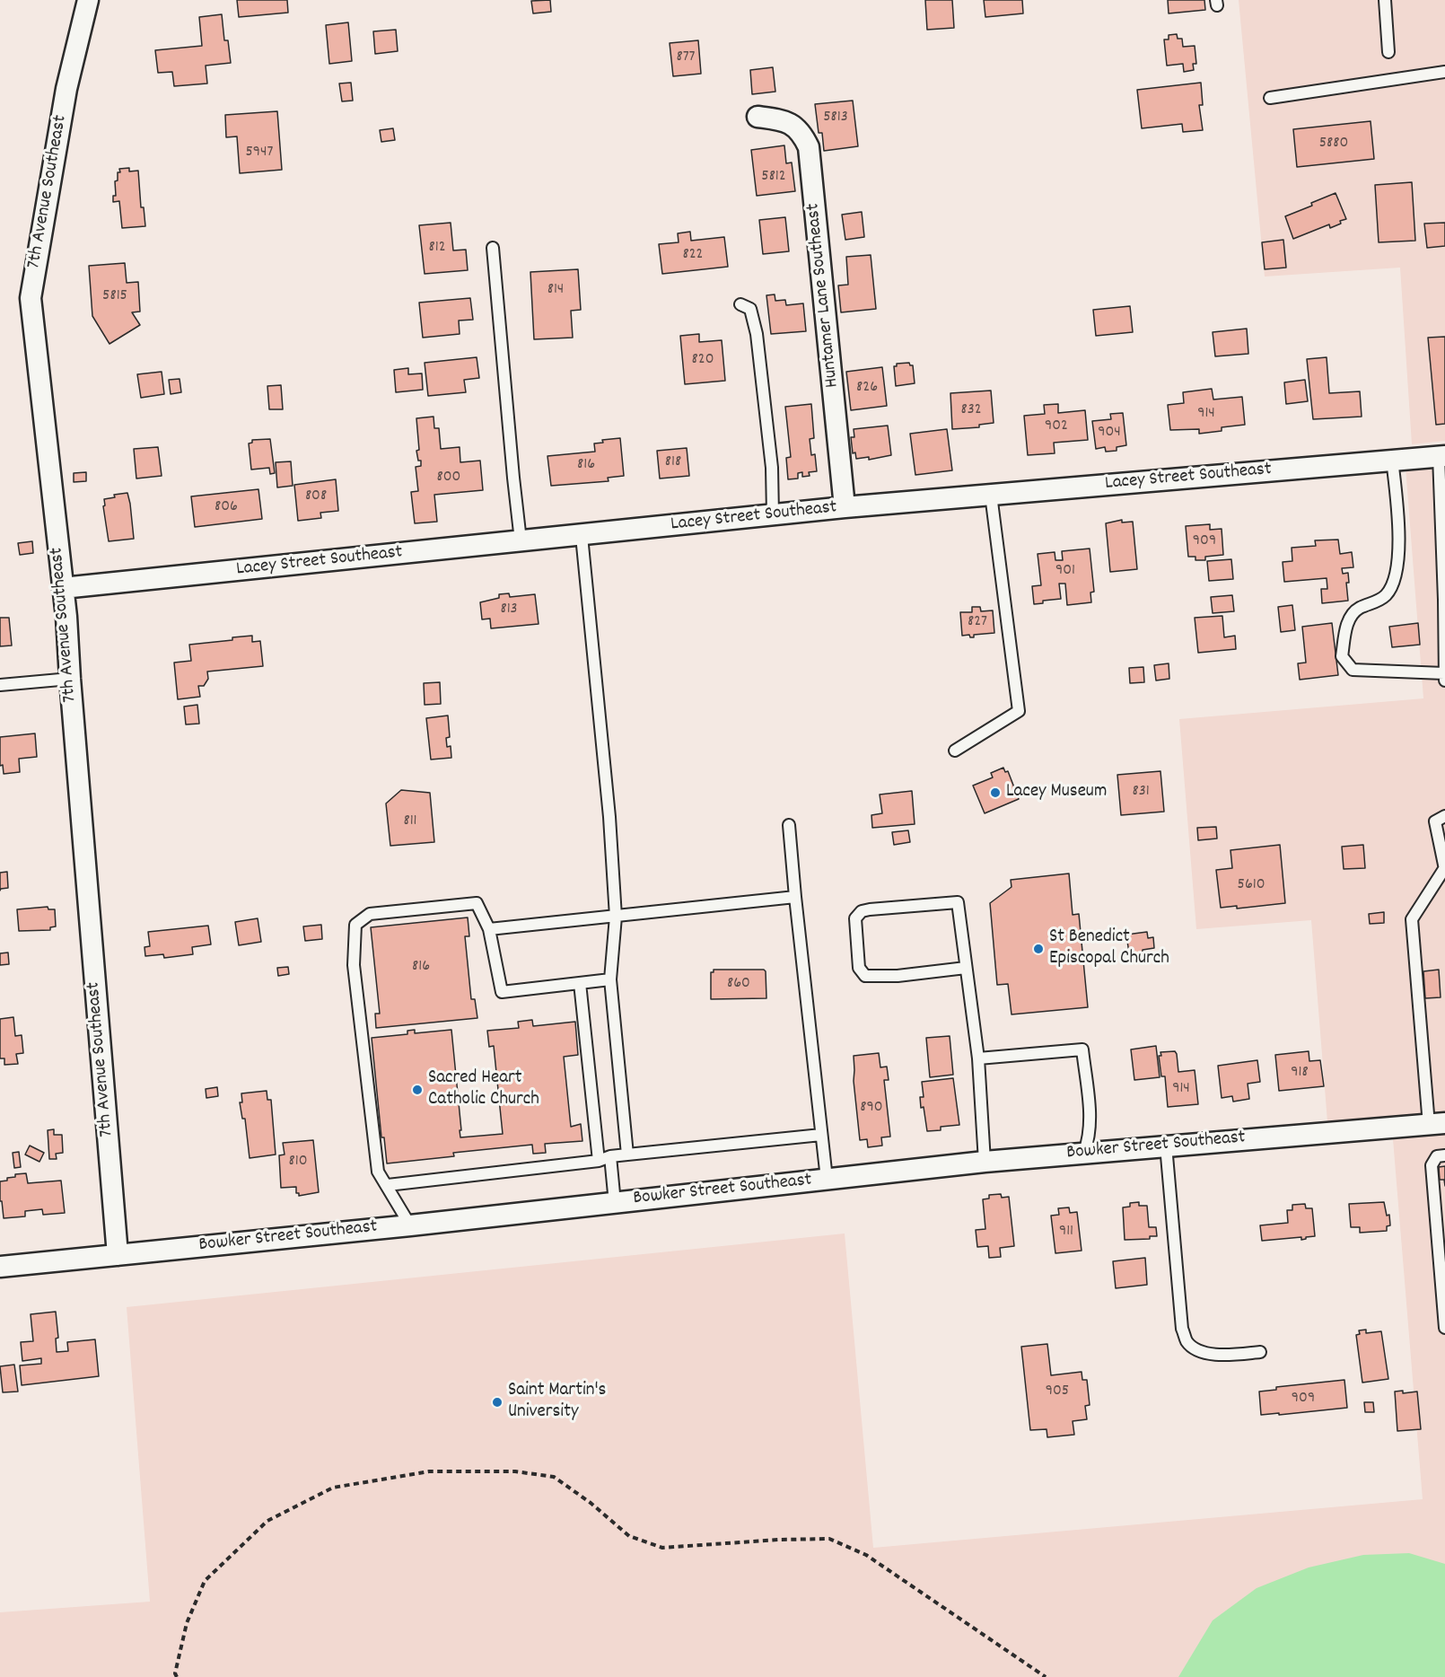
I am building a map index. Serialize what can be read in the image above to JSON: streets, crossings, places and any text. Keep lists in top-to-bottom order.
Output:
{
  "streets": {
    "street": [
      "7th Avenue Southeast",
      "Huntamer Lane Southeast",
      "Lacey Street Southeast",
      "Bowker Street Southeast"
    ]
  },
  "crossings": [
    ["7th Avenue Southeast", "Lacey Street Southeast"],
    ["7th Avenue Southeast", "Bowker Street Southeast"],
    ["Huntamer Lane Southeast", "Lacey Street Southeast"]
  ],
  "places": [
    "Lacey Museum",
    "St Benedict Episcopal Church",
    "Sacred Heart Catholic Church",
    "Saint Martin's University"
  ],
  "house_numbers": [
    "877",
    "5813",
    "5880",
    "5947",
    "5812",
    "812",
    "822",
    "814",
    "5815",
    "820",
    "826",
    "832",
    "914",
    "902",
    "904",
    "818",
    "816",
    "800",
    "808",
    "806",
    "909",
    "901",
    "813",
    "827",
    "831",
    "811",
    "5610",
    "816",
    "860",
    "918",
    "914",
    "890",
    "810",
    "911",
    "905",
    "909"
  ]
}
